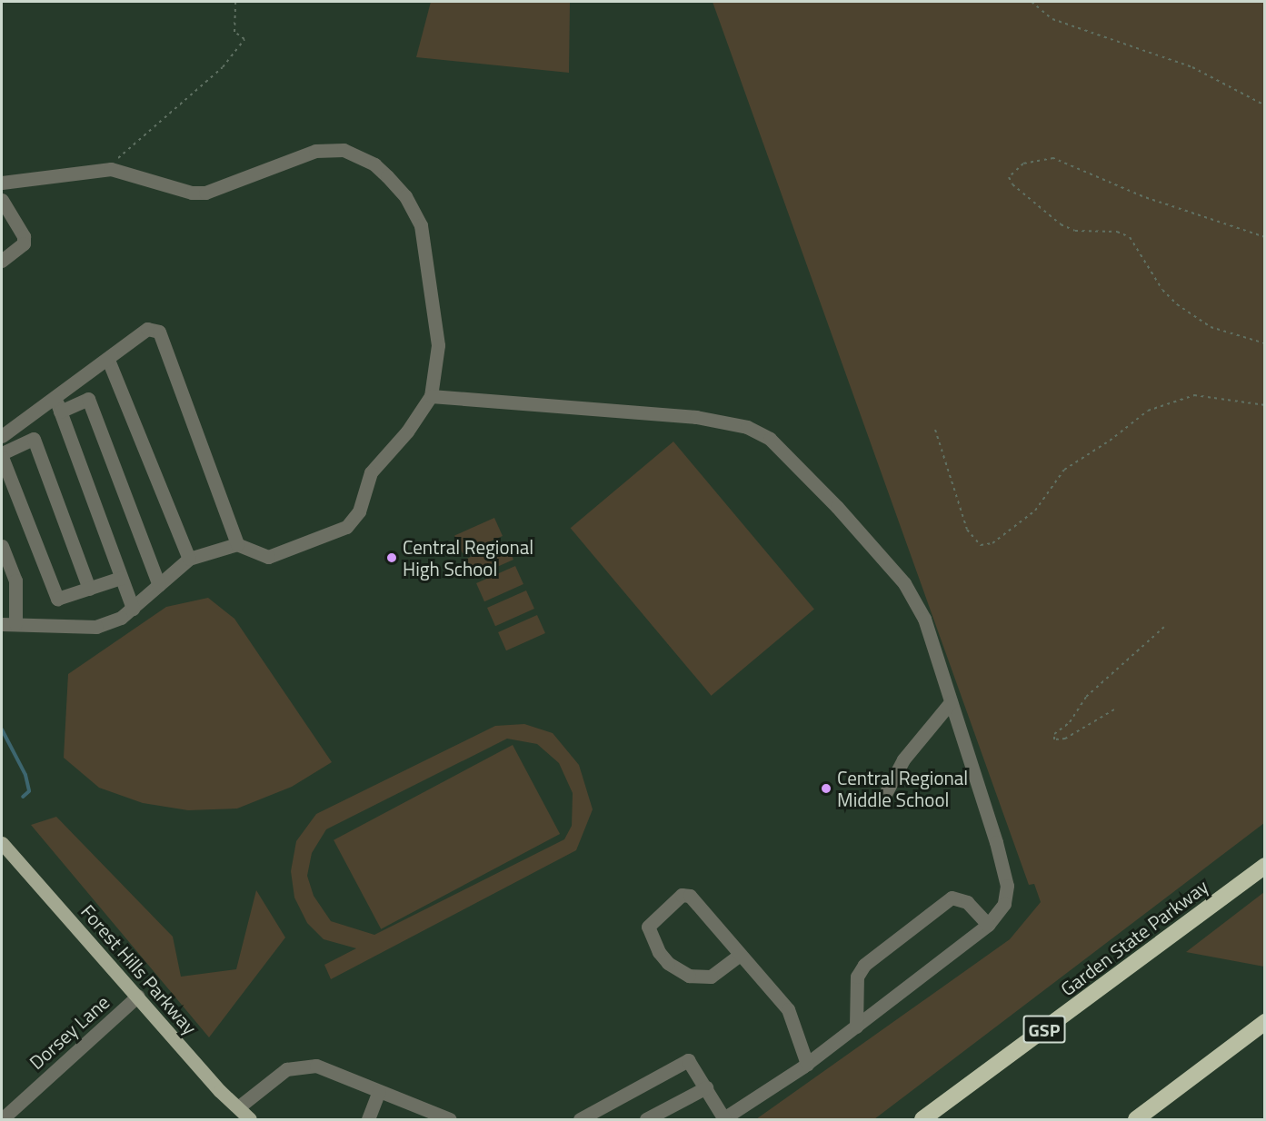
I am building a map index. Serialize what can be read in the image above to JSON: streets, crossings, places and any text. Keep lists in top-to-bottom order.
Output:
{
  "streets": {
    "highway": ["Garden State Parkway", "GSP"],
    "main road": ["Forest Hills Parkway"],
    "street": ["Dorsey Lane"]
  },
  "crossings": [
    ["Forest Hills Parkway", "Dorsey Lane"]
  ],
  "places": ["Central Regional High School", "Central Regional Middle School"]
}
